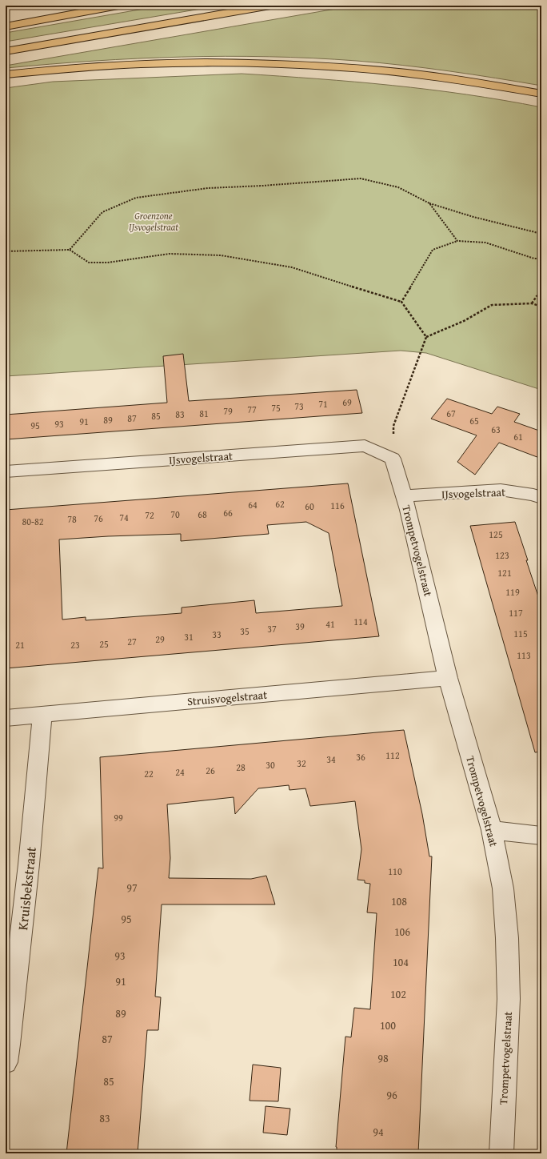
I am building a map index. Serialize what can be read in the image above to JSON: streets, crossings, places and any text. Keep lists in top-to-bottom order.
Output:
{
  "streets": {
    "street": [
      "IJsvogelstraat",
      "Trompetvogelstraat",
      "Struisvogelstraat",
      "Kruisbekstraat"
    ]
  },
  "crossings": [
    ["IJsvogelstraat", "Trompetvogelstraat"],
    ["Trompetvogelstraat", "Struisvogelstraat"],
    ["Struisvogelstraat", "Kruisbekstraat"]
  ],
  "parks": ["Groenzone IJsvogelstraat"],
  "house_numbers": [
    "69",
    "71",
    "73",
    "75",
    "77",
    "79",
    "81",
    "67",
    "83",
    "85",
    "87",
    "89",
    "65",
    "91",
    "93",
    "95",
    "63",
    "61",
    "62",
    "64",
    "116",
    "60",
    "66",
    "70",
    "68",
    "72",
    "74",
    "76",
    "78",
    "80-82",
    "125",
    "123",
    "121",
    "119",
    "117",
    "114",
    "41",
    "39",
    "37",
    "35",
    "115",
    "33",
    "31",
    "29",
    "27",
    "25",
    "21",
    "23",
    "113",
    "112",
    "36",
    "34",
    "32",
    "30",
    "28",
    "26",
    "24",
    "22",
    "99",
    "110",
    "97",
    "108",
    "95",
    "106",
    "93",
    "104",
    "91",
    "102",
    "89",
    "100",
    "87",
    "98",
    "85",
    "96",
    "83",
    "94"
  ]
}
